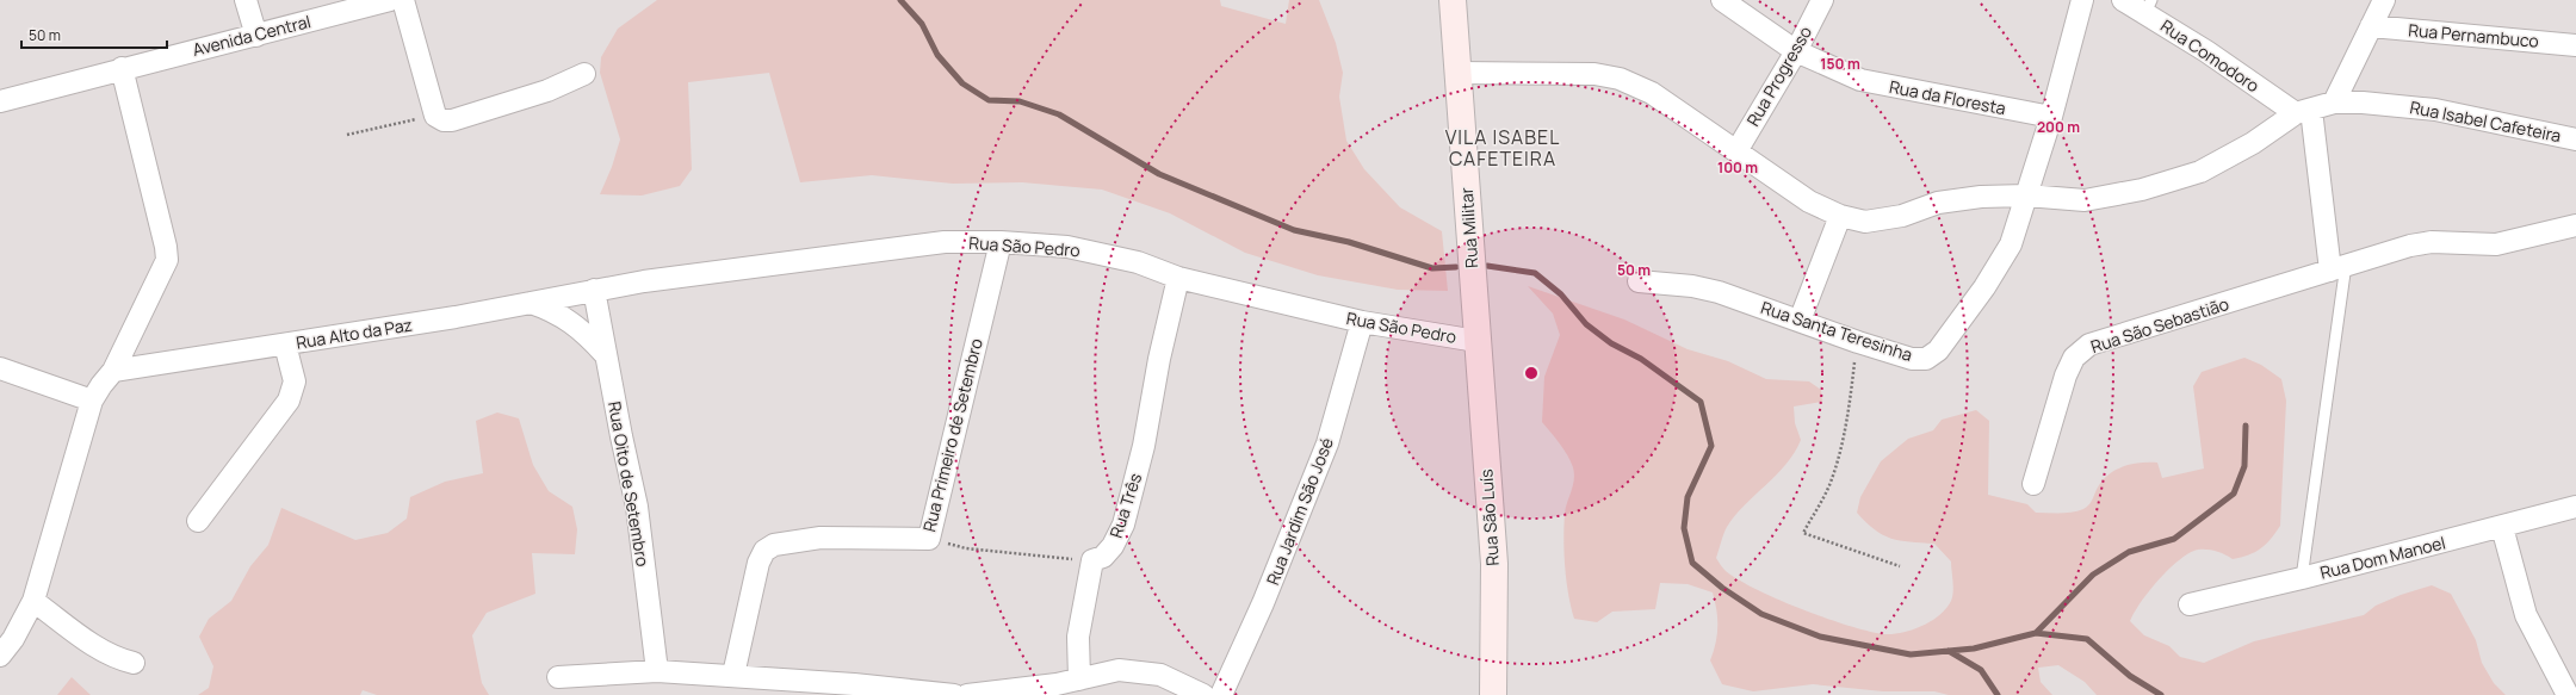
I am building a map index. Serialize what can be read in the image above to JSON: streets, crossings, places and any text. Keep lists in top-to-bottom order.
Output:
{
  "streets": {
    "street": [
      "Avenida Central",
      "Rua Pernambuco",
      "Rua Comodoro",
      "Rua Progresso",
      "Rua da Floresta",
      "Rua Isabel Cafeteira",
      "Rua Militar",
      "Rua São Pedro",
      "Rua São Sebastião",
      "Rua Santa Teresinha",
      "Rua Alto da Paz",
      "Rua Primeiro de Setembro",
      "Rua Oito de Setembro",
      "Rua Três",
      "Rua Jardim São José",
      "Rua São Luís",
      "Rua Dom Manoel"
    ]
  },
  "crossings": [
    ["Rua Comodoro", "Rua Isabel Cafeteira"],
    ["Rua Progresso", "Rua da Floresta"],
    ["Rua Progresso", "Rua Isabel Cafeteira"],
    ["Rua da Floresta", "Rua Santa Teresinha"],
    ["Rua Isabel Cafeteira", "Rua Militar"],
    ["Rua Isabel Cafeteira", "Rua Santa Teresinha"],
    ["Rua Militar", "Rua São Pedro"],
    ["Rua Militar", "Rua São Luís"],
    ["Rua São Pedro", "Rua Alto da Paz"],
    ["Rua São Pedro", "Rua Primeiro de Setembro"],
    ["Rua São Pedro", "Rua Oito de Setembro"],
    ["Rua São Pedro", "Rua Três"],
    ["Rua São Pedro", "Rua Jardim São José"],
    ["Rua São Pedro", "Rua São Luís"],
    ["Rua Alto da Paz", "Rua Oito de Setembro"]
  ],
  "districts": ["VILA ISABEL CAFETEIRA"],
  "scale_bar": "50 m",
  "rings": [
    "150 m",
    "200 m",
    "100 m",
    "50 m"
  ]
}
